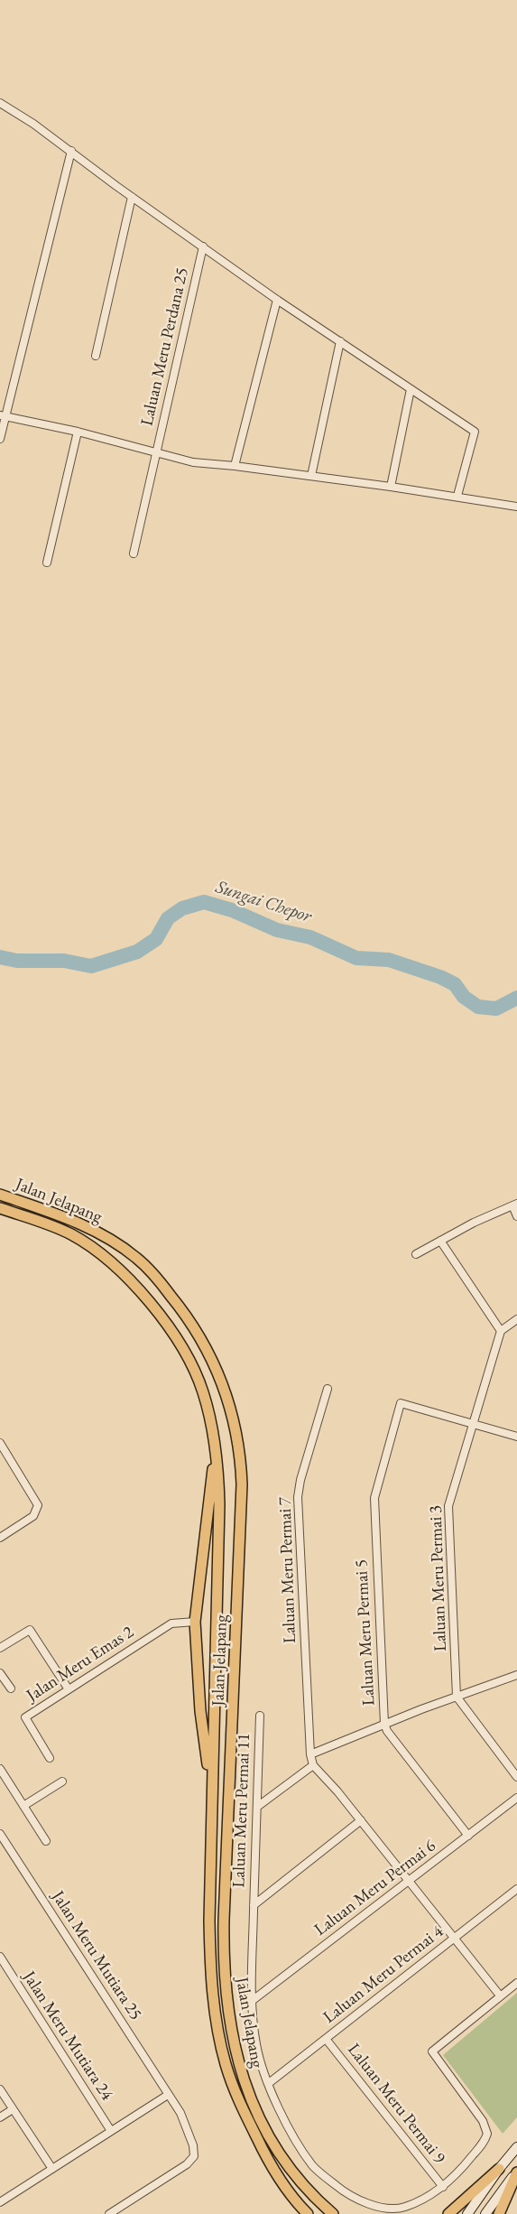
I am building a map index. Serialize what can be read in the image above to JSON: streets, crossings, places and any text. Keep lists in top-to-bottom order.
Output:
{
  "streets": {
    "main road": ["Jalan Jelapang"],
    "street": [
      "Laluan Meru Perdana 25",
      "Laluan Meru Permai 7",
      "Laluan Meru Permai 3",
      "Laluan Meru Permai 5",
      "Jalan Meru Emas 2",
      "Laluan Meru Permai 11",
      "Laluan Meru Permai 6",
      "Jalan Meru Mutiara 25",
      "Laluan Meru Permai 4",
      "Jalan Meru Mutiara 24",
      "Laluan Meru Permai 9"
    ]
  },
  "crossings": [
    ["Laluan Meru Permai 3", "Laluan Meru Permai 5"],
    ["Laluan Meru Permai 5", "Laluan Meru Permai 6"],
    ["Laluan Meru Permai 11", "Laluan Meru Permai 6"],
    ["Laluan Meru Permai 11", "Laluan Meru Permai 4"],
    ["Laluan Meru Permai 11", "Laluan Meru Permai 9"],
    ["Laluan Meru Permai 4", "Laluan Meru Permai 9"]
  ],
  "water": ["Sungai Chepor"]
}
